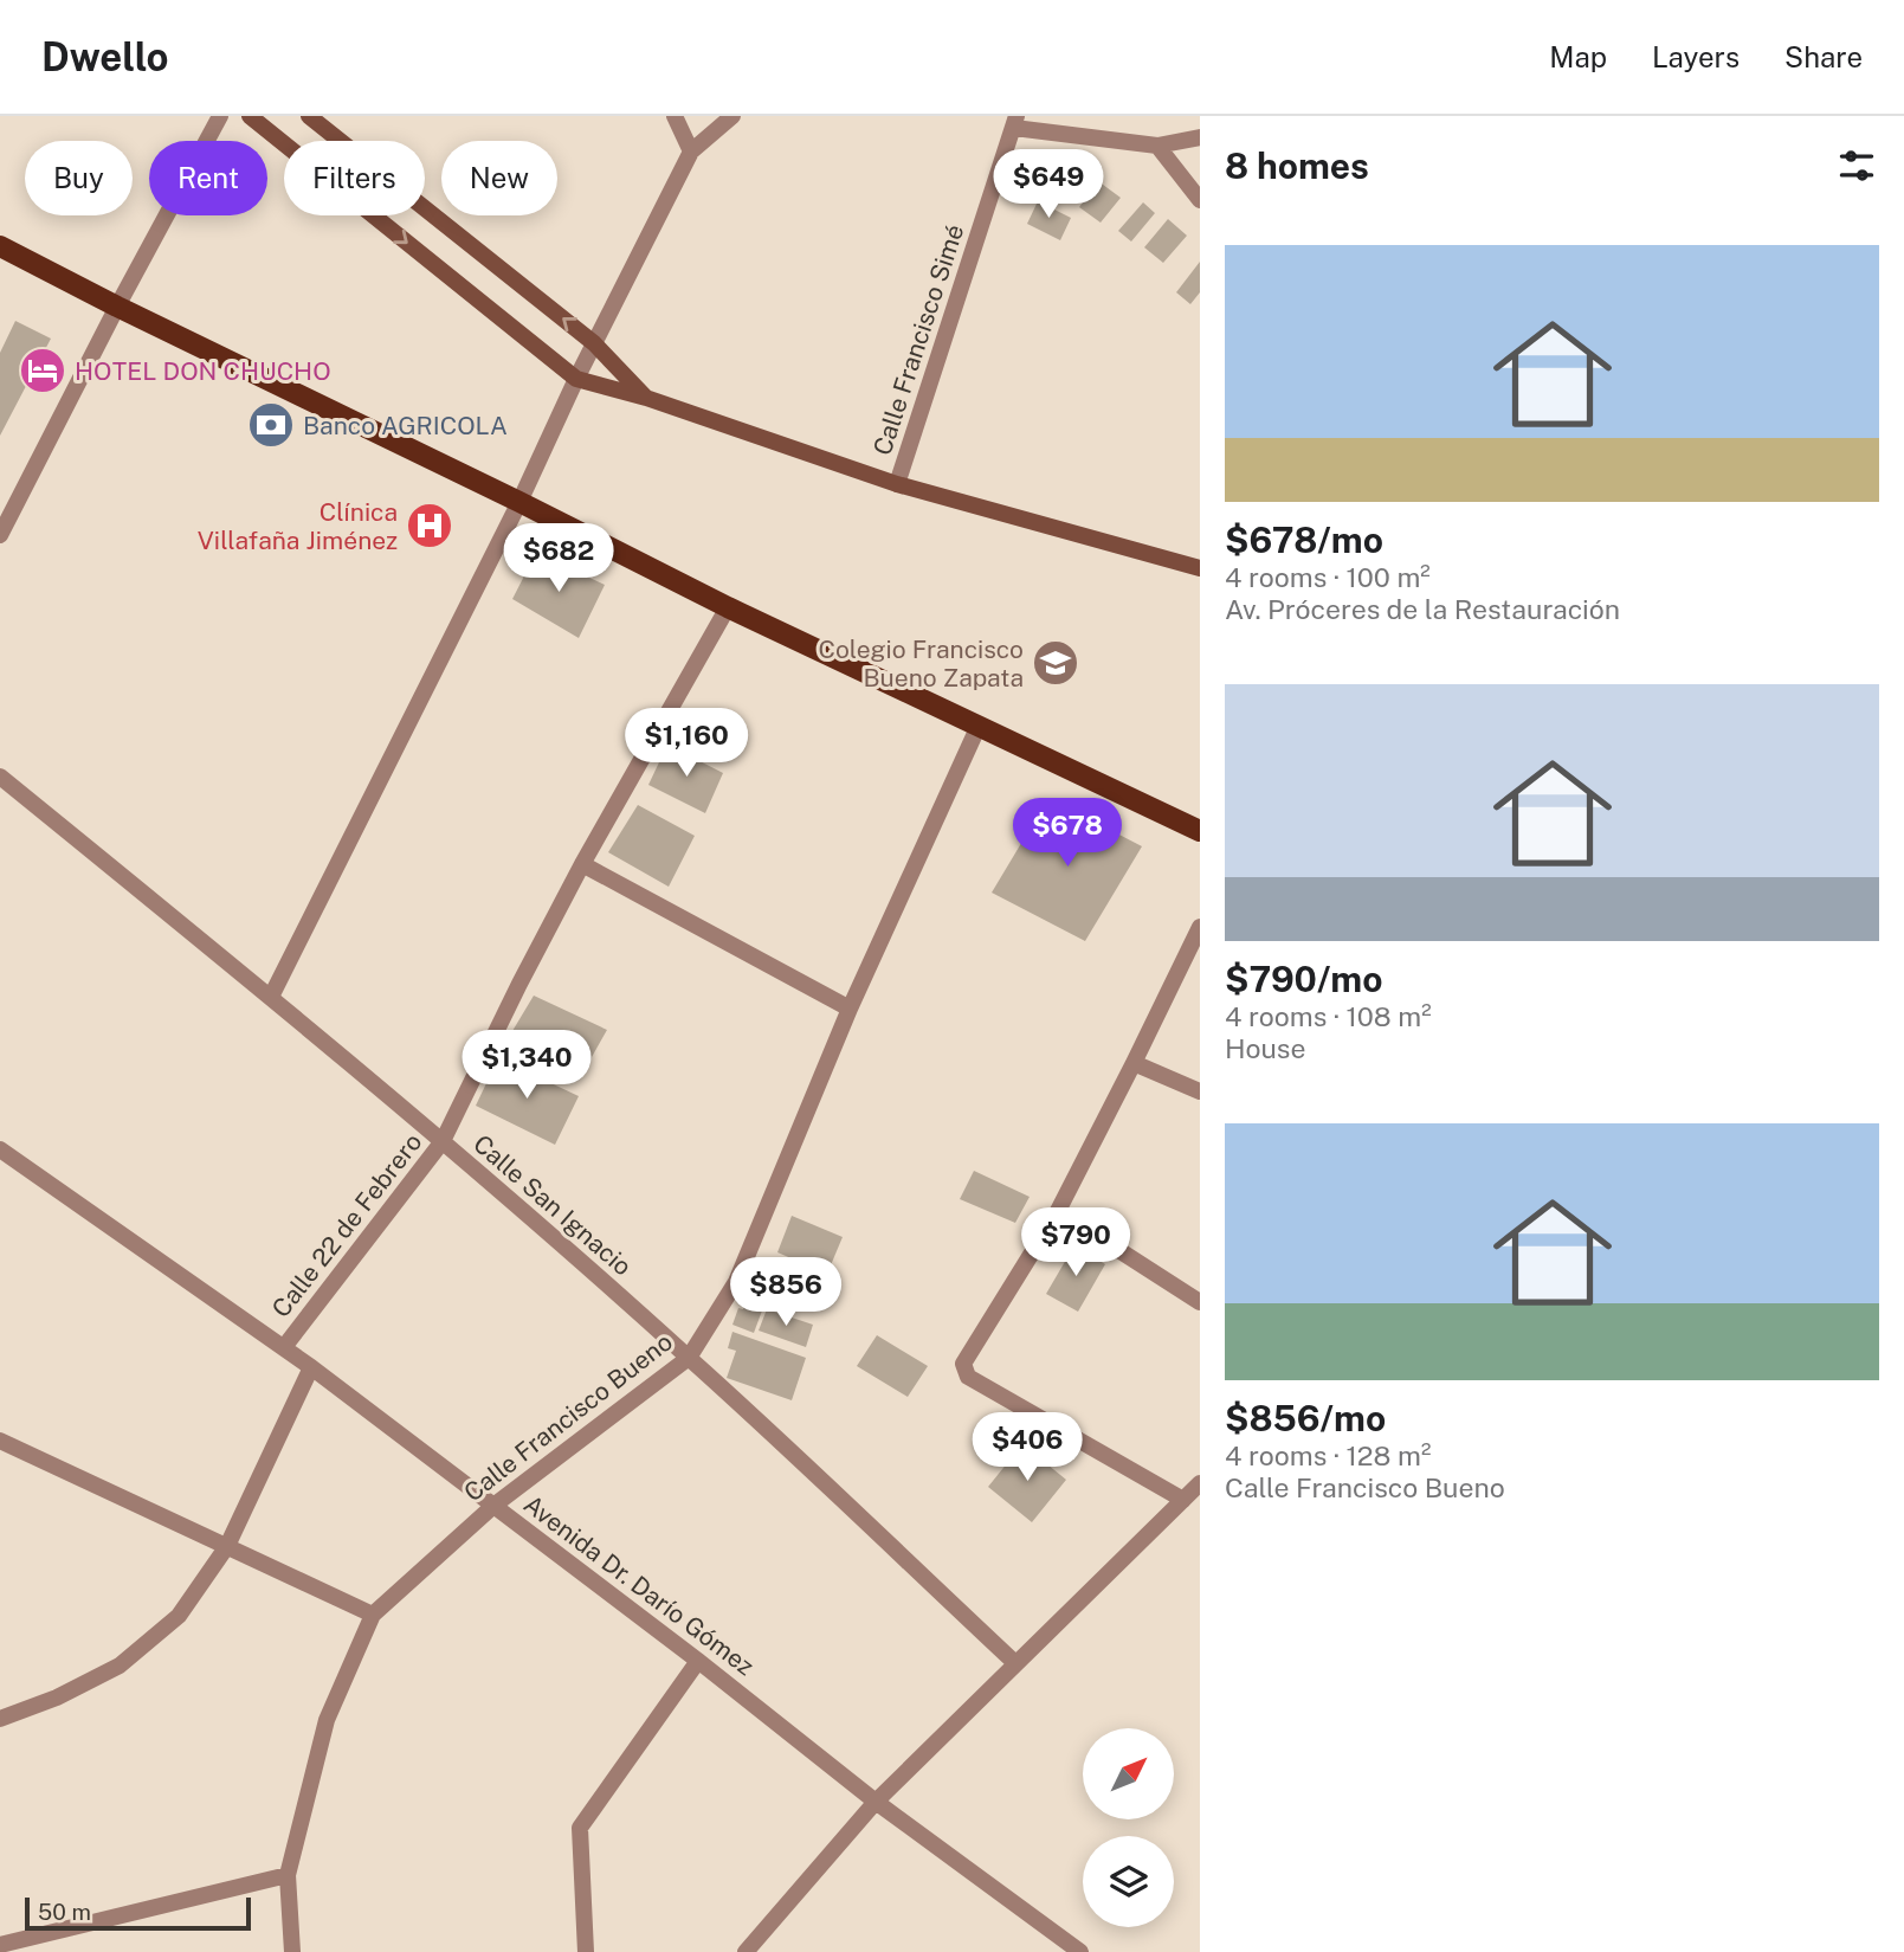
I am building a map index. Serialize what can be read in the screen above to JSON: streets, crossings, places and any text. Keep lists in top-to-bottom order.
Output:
{
  "streets": {
    "street": [
      "Calle Francisco Simé",
      "Calle San Ignacio",
      "Calle 22 de Febrero",
      "Calle Francisco Bueno",
      "Avenida Dr. Darío Gómez"
    ]
  },
  "crossings": [
    ["Calle San Ignacio", "Calle 22 de Febrero"],
    ["Calle San Ignacio", "Calle Francisco Bueno"],
    ["Calle 22 de Febrero", "Avenida Dr. Darío Gómez"],
    ["Calle Francisco Bueno", "Avenida Dr. Darío Gómez"]
  ],
  "places": {
    "hotel": ["HOTEL DON CHUCHO"],
    "bank": ["Banco AGRICOLA"],
    "hospital": ["Clínica Villafaña Jiménez"],
    "school or university": ["Colegio Francisco Bueno Zapata"]
  },
  "scale_bar": "50 m",
  "north": "top right",
  "page": {
    "header": "Dwello",
    "nav": ["Map", "Layers", "Share"],
    "heading": "8 homes",
    "chip": [
      "Buy",
      "Rent",
      "Filters",
      "New"
    ],
    "price": [
      "$649",
      "$682",
      "$1,160",
      "$678",
      "$1,340",
      "$790",
      "$856",
      "$406"
    ],
    "list": [
      {
        "name": "$678/mo",
        "note": "4 rooms · 100 m² · Av. Próceres de la Restauración"
      },
      {
        "name": "$790/mo",
        "note": "4 rooms · 108 m² · House"
      },
      {
        "name": "$856/mo",
        "note": "4 rooms · 128 m² · Calle Francisco Bueno"
      }
    ],
    "scale": "50 m"
  }
}
